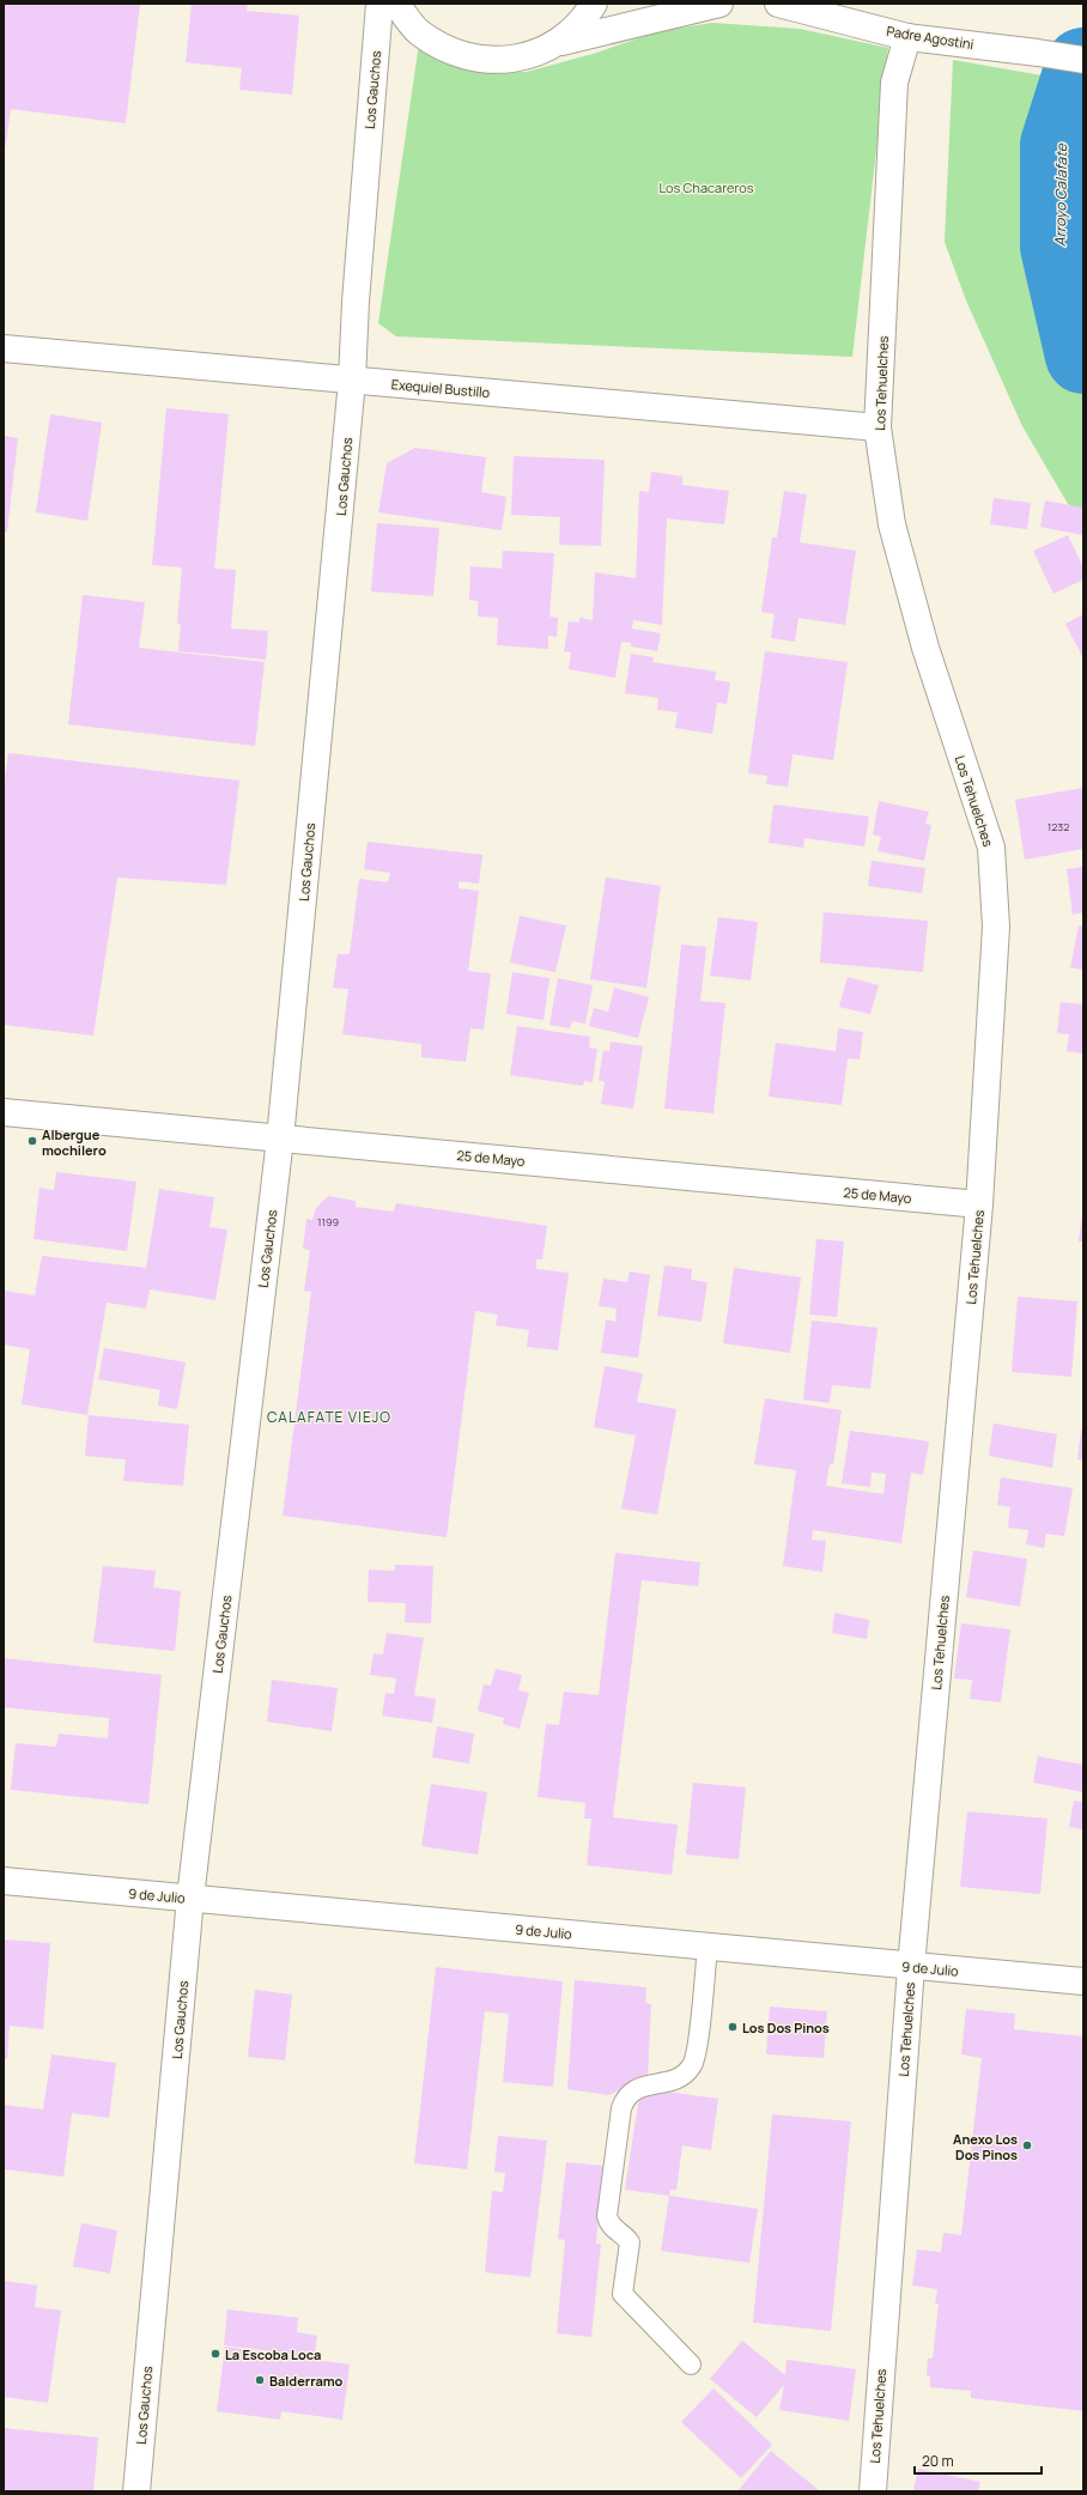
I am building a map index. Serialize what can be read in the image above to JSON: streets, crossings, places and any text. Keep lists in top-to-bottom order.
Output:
{
  "streets": {
    "street": [
      "Padre Agostini",
      "Los Gauchos",
      "Los Tehuelches",
      "Exequiel Bustillo",
      "25 de Mayo",
      "9 de Julio"
    ]
  },
  "crossings": [
    ["Padre Agostini", "Los Tehuelches"],
    ["Los Gauchos", "Exequiel Bustillo"],
    ["Los Gauchos", "25 de Mayo"],
    ["Los Gauchos", "9 de Julio"],
    ["Los Tehuelches", "Exequiel Bustillo"],
    ["Los Tehuelches", "25 de Mayo"],
    ["Los Tehuelches", "9 de Julio"]
  ],
  "districts": ["CALAFATE VIEJO"],
  "water": ["Arroyo Calafate"],
  "parks": ["Los Chacareros"],
  "places": [
    "Albergue mochilero",
    "Los Dos Pinos",
    "Anexo Los Dos Pinos",
    "La Escoba Loca",
    "Balderramo"
  ],
  "house_numbers": ["1232", "1199"],
  "scale_bar": "20 m"
}
